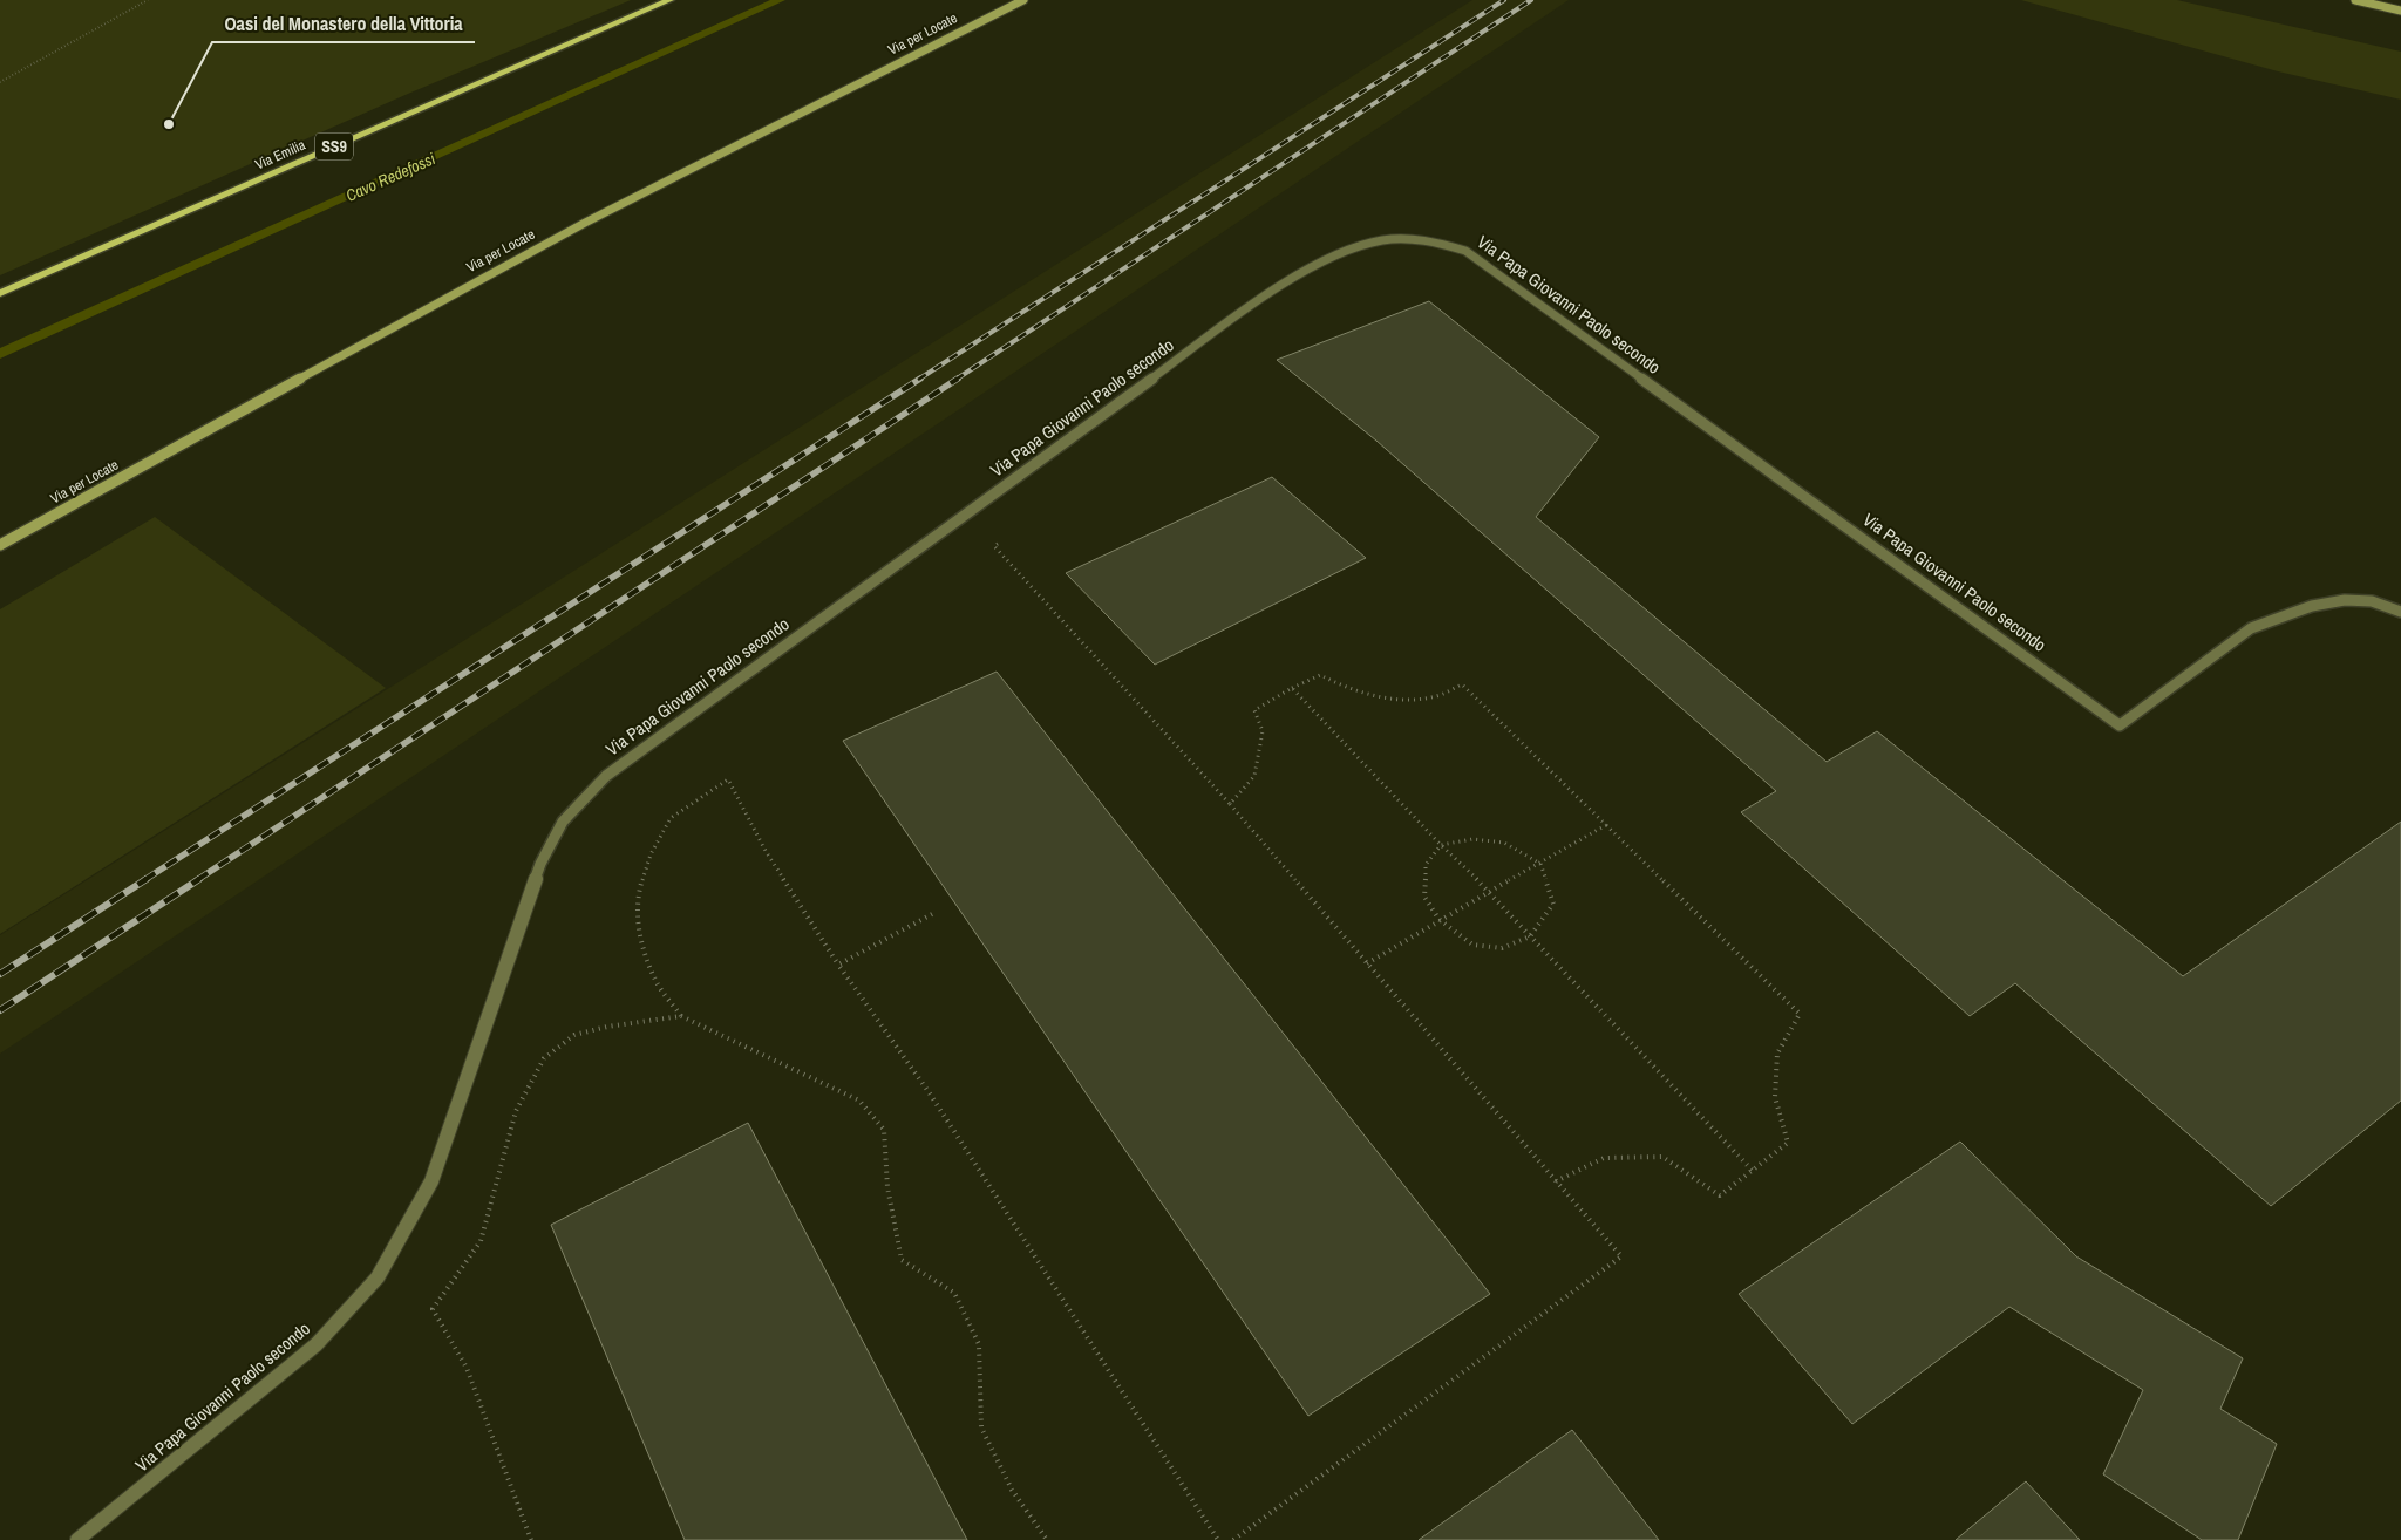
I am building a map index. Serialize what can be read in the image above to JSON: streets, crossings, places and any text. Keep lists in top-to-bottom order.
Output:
{
  "streets": {
    "main road": ["Via per Locate", "SS9", "Via Emilia"],
    "street": ["Via Papa Giovanni Paolo secondo"]
  },
  "water": ["Cavo Redefossi"],
  "places": ["Oasi del Monastero della Vittoria"]
}
